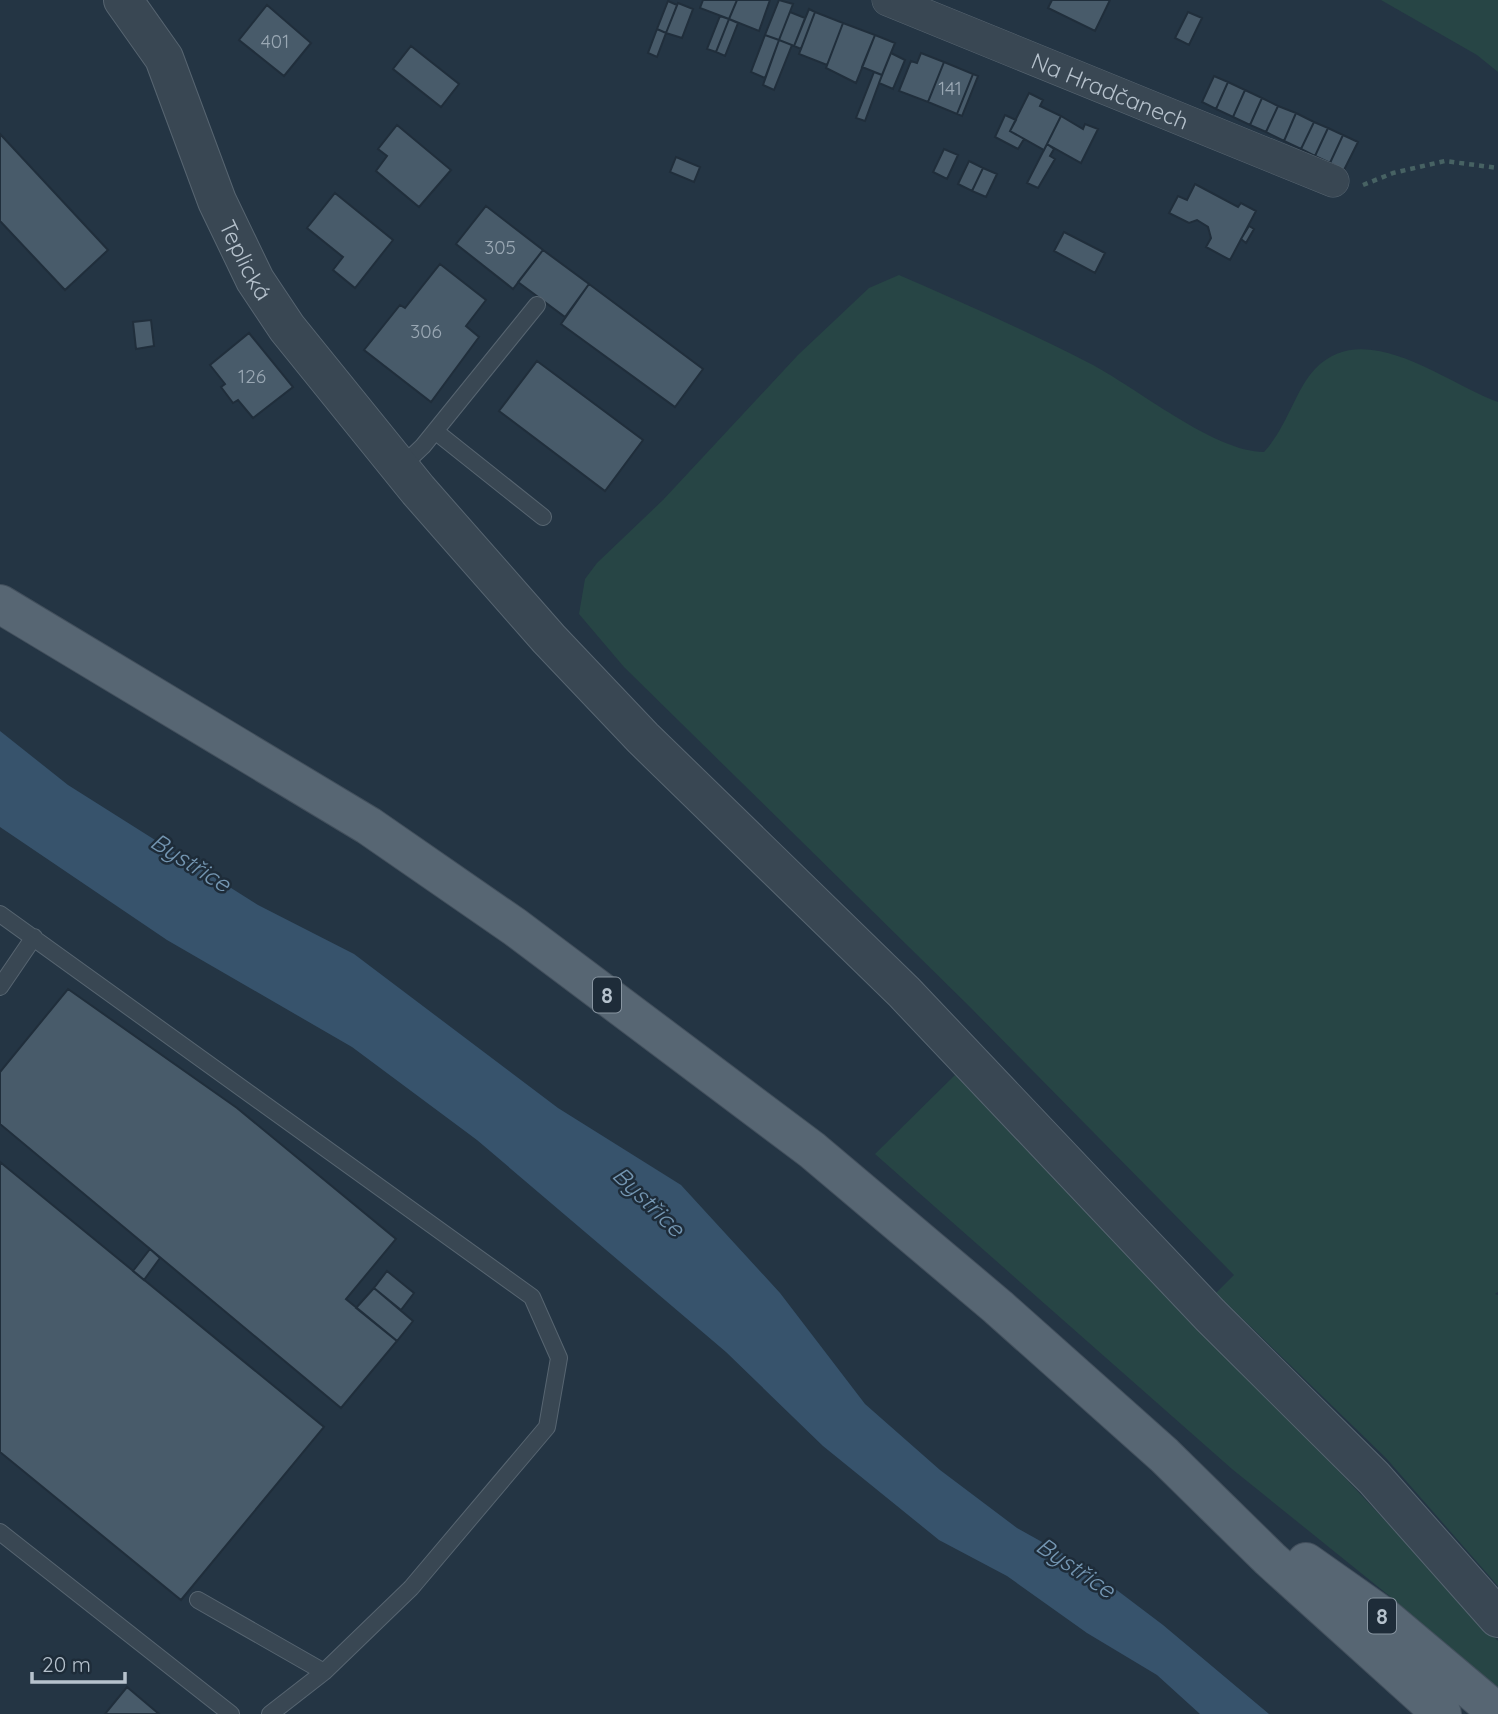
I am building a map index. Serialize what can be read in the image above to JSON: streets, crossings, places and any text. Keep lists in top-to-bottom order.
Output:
{
  "streets": {
    "main road": ["8"],
    "street": ["Na Hradčanech", "Teplická"]
  },
  "water": ["Bystřice"],
  "house_numbers": [
    "401",
    "141",
    "305",
    "306",
    "126"
  ],
  "scale_bar": "20 m"
}
